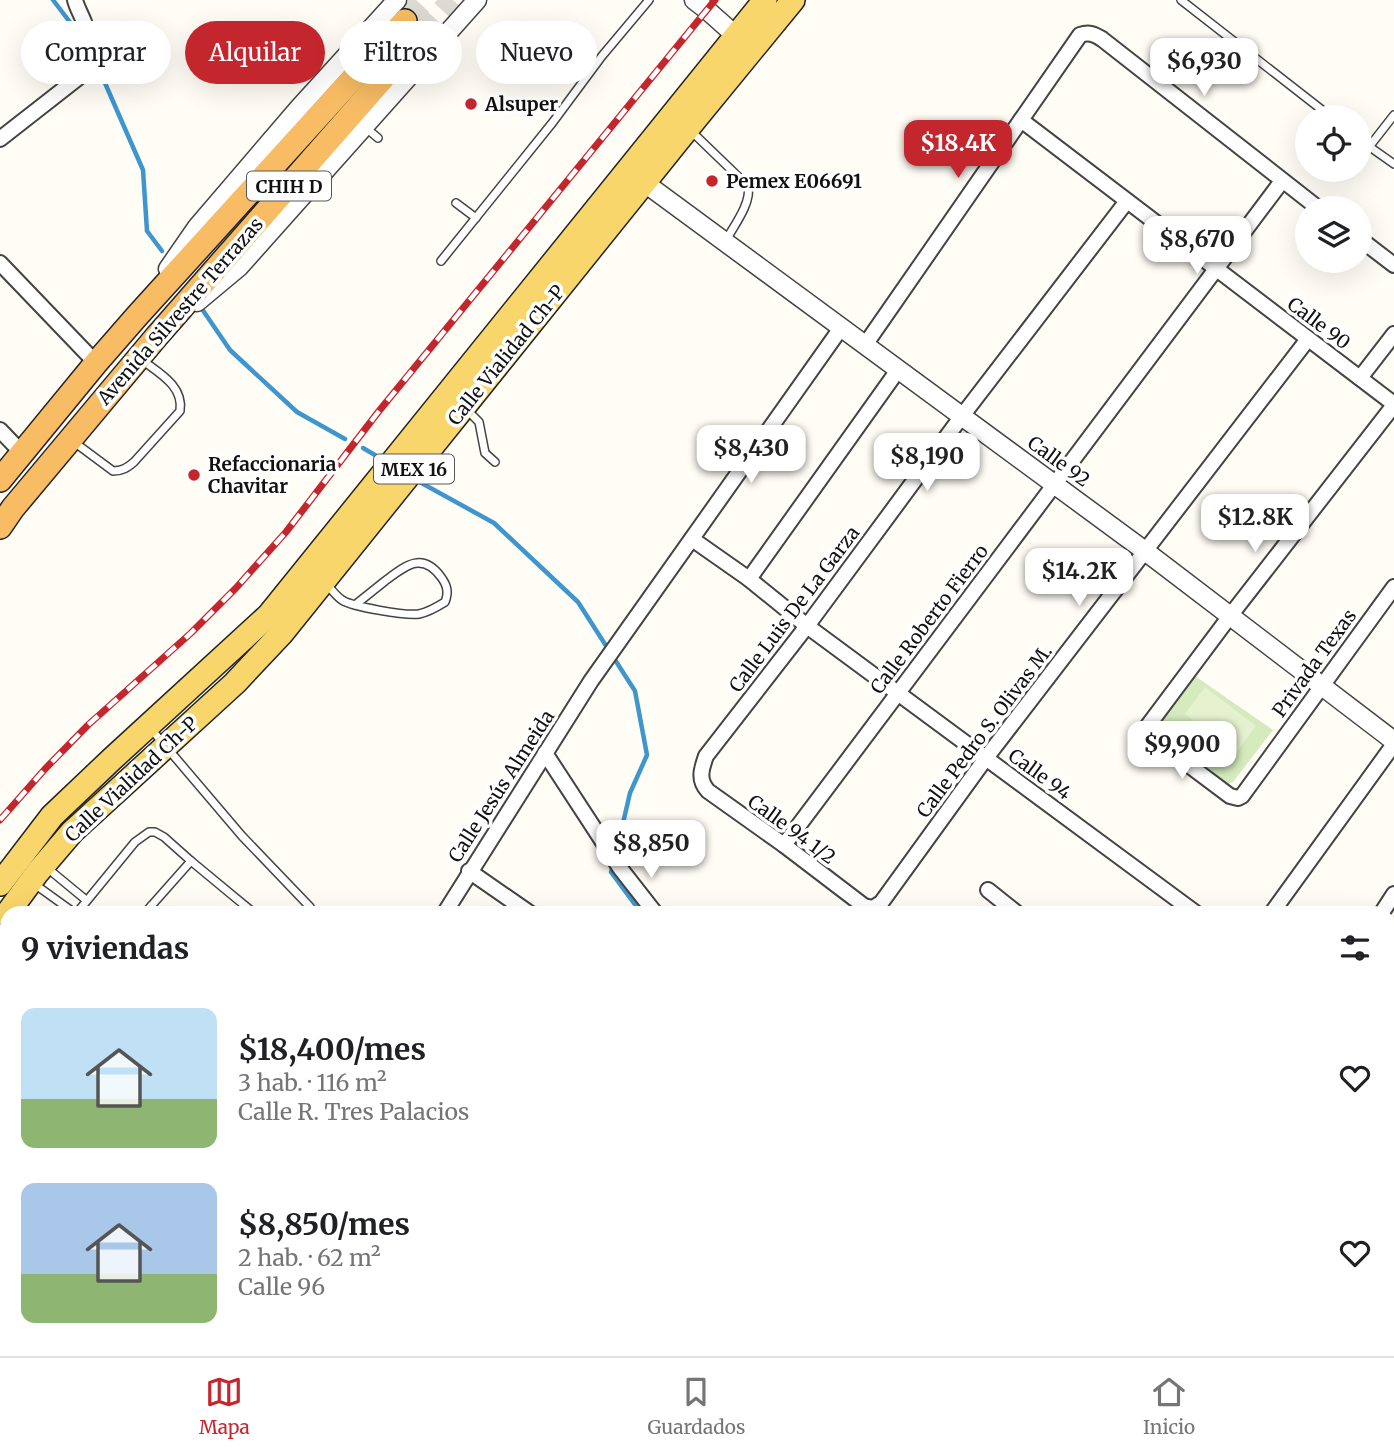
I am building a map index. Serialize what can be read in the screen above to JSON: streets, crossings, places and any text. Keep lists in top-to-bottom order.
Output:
{
  "streets": {
    "highway": ["CHIH D", "Avenida Silvestre Terrazas"],
    "main road": ["Calle Vialidad Ch-P", "MEX 16"],
    "street": [
      "Calle 90",
      "Calle 92",
      "Calle Luis De La Garza",
      "Calle Roberto Fierro",
      "Privada Texas",
      "Calle Pedro S. Olivas M.",
      "Calle 94",
      "Calle Jesús Almeida",
      "Calle 94 1/2"
    ]
  },
  "crossings": [
    ["CHIH D", "Avenida Silvestre Terrazas"],
    ["Calle 90", "Calle Luis De La Garza"],
    ["Calle 90", "Calle Roberto Fierro"],
    ["Calle 90", "Calle Pedro S. Olivas M."],
    ["Calle Vialidad Ch-P", "Calle 92"],
    ["Calle 92", "Calle Luis De La Garza"],
    ["Calle 92", "Calle Roberto Fierro"],
    ["Calle 92", "Privada Texas"],
    ["Calle 92", "Calle Pedro S. Olivas M."],
    ["Calle Luis De La Garza", "Calle 94"],
    ["Calle Luis De La Garza", "Calle 94 1/2"],
    ["Calle Roberto Fierro", "Calle 94"],
    ["Calle Roberto Fierro", "Calle 94 1/2"],
    ["Calle Pedro S. Olivas M.", "Calle 94"],
    ["Calle 94", "Calle Jesús Almeida"]
  ],
  "places": ["Alsuper", "Pemex E06691", "Refaccionaria Chavitar"],
  "page": {
    "chip": [
      "Comprar",
      "Alquilar",
      "Filtros",
      "Nuevo"
    ],
    "price": [
      "$6,930",
      "$18.4K",
      "$8,670",
      "$8,430",
      "$8,190",
      "$12.8K",
      "$14.2K",
      "$9,900",
      "$8,850"
    ],
    "heading": "9 viviendas",
    "list": [
      {
        "name": "$18,400/mes",
        "note": "3 hab. · 116 m² · Calle R. Tres Palacios"
      },
      {
        "name": "$8,850/mes",
        "note": "2 hab. · 62 m² · Calle 96"
      }
    ],
    "tabs": ["Mapa", "Guardados", "Inicio"]
  }
}
